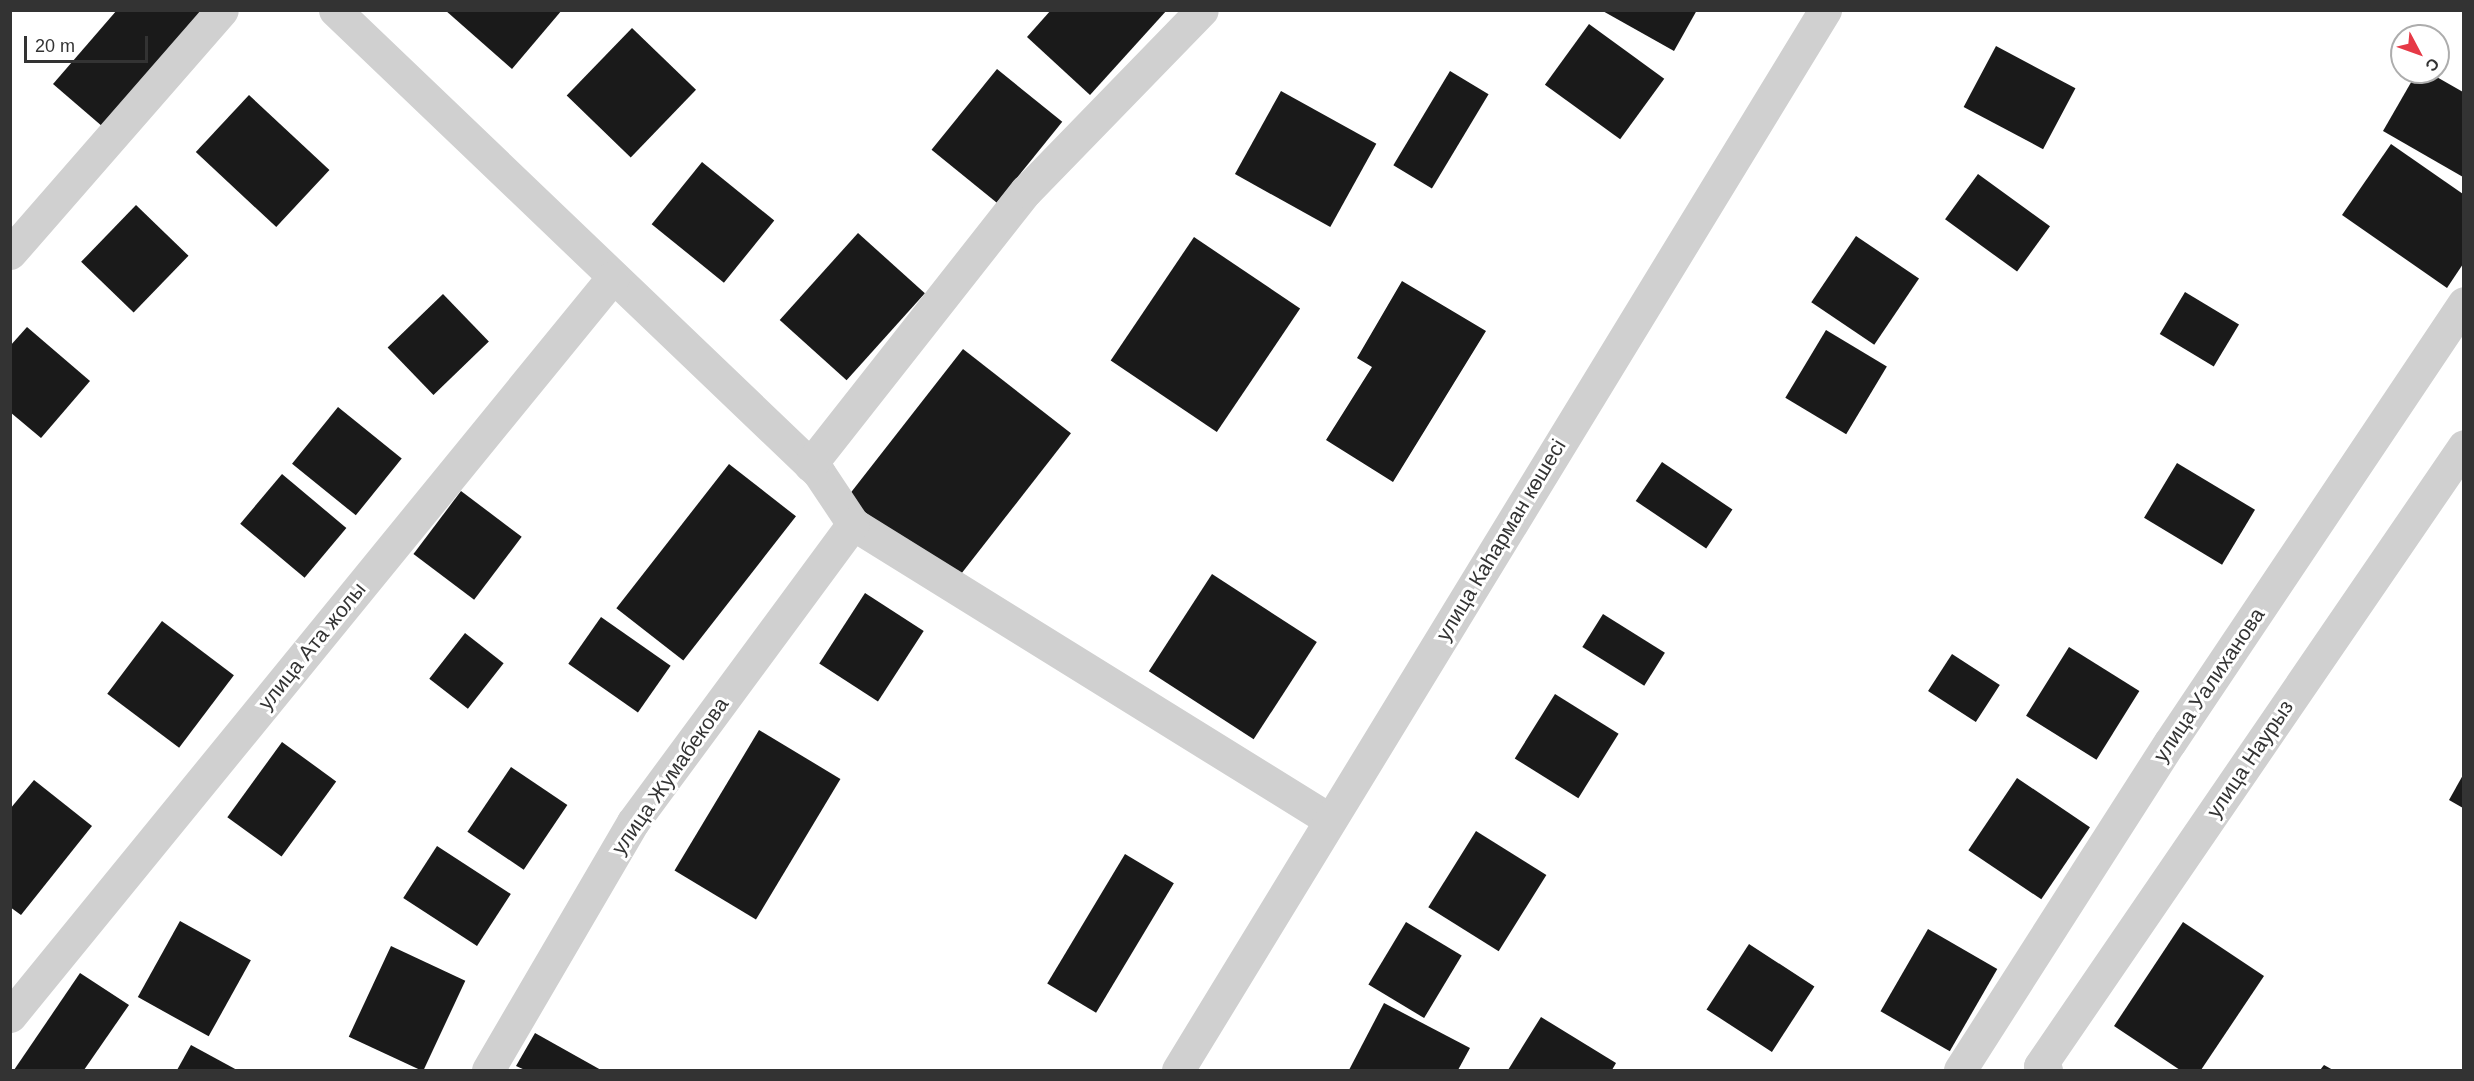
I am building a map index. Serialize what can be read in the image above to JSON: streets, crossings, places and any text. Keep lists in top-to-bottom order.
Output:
{
  "streets": {
    "street": [
      "улица Каһарман көшесі",
      "улица Ата жолы",
      "улица Уалиханова",
      "улица Наурыз",
      "улица Жумабекова"
    ]
  },
  "scale_bar": "20 m",
  "north": "bottom right"
}
